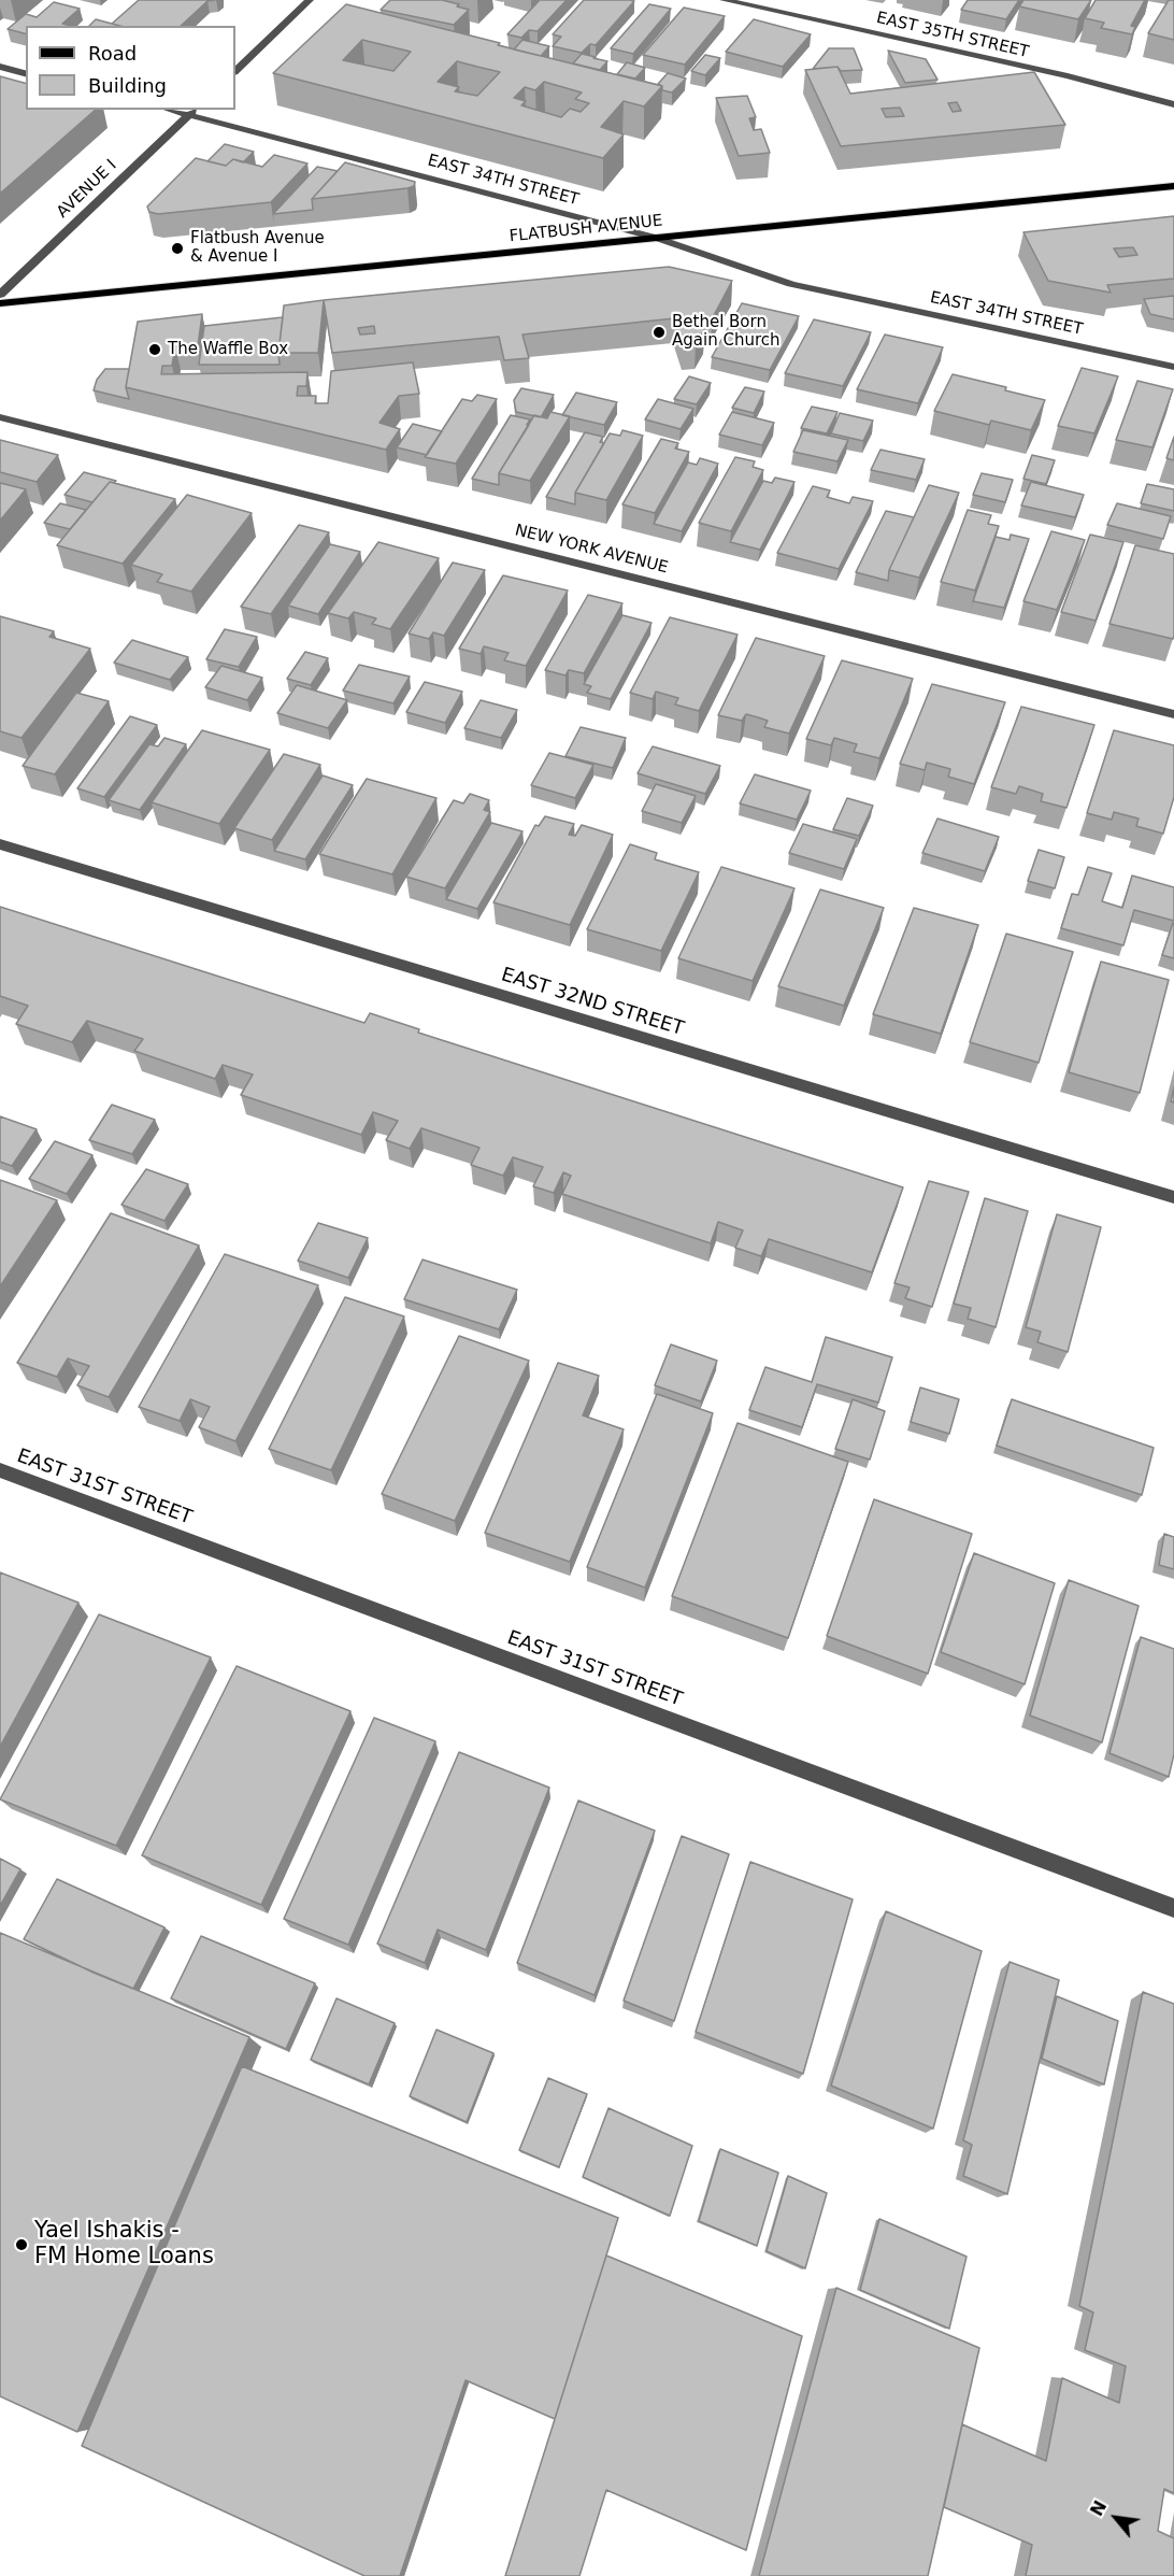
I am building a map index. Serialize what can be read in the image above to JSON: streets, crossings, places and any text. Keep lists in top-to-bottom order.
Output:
{
  "streets": {
    "main road": ["FLATBUSH AVENUE"],
    "street": [
      "EAST 35TH STREET",
      "EAST 34TH STREET",
      "AVENUE I",
      "NEW YORK AVENUE",
      "EAST 32ND STREET",
      "EAST 31ST STREET"
    ]
  },
  "crossings": [
    ["EAST 34TH STREET", "AVENUE I"],
    ["EAST 34TH STREET", "FLATBUSH AVENUE"]
  ],
  "places": [
    "Flatbush Avenue & Avenue I",
    "Bethel Born Again Church",
    "The Waffle Box",
    "Yael Ishakis - FM Home Loans"
  ],
  "legend": ["Road", "Building"],
  "north": "top left"
}
